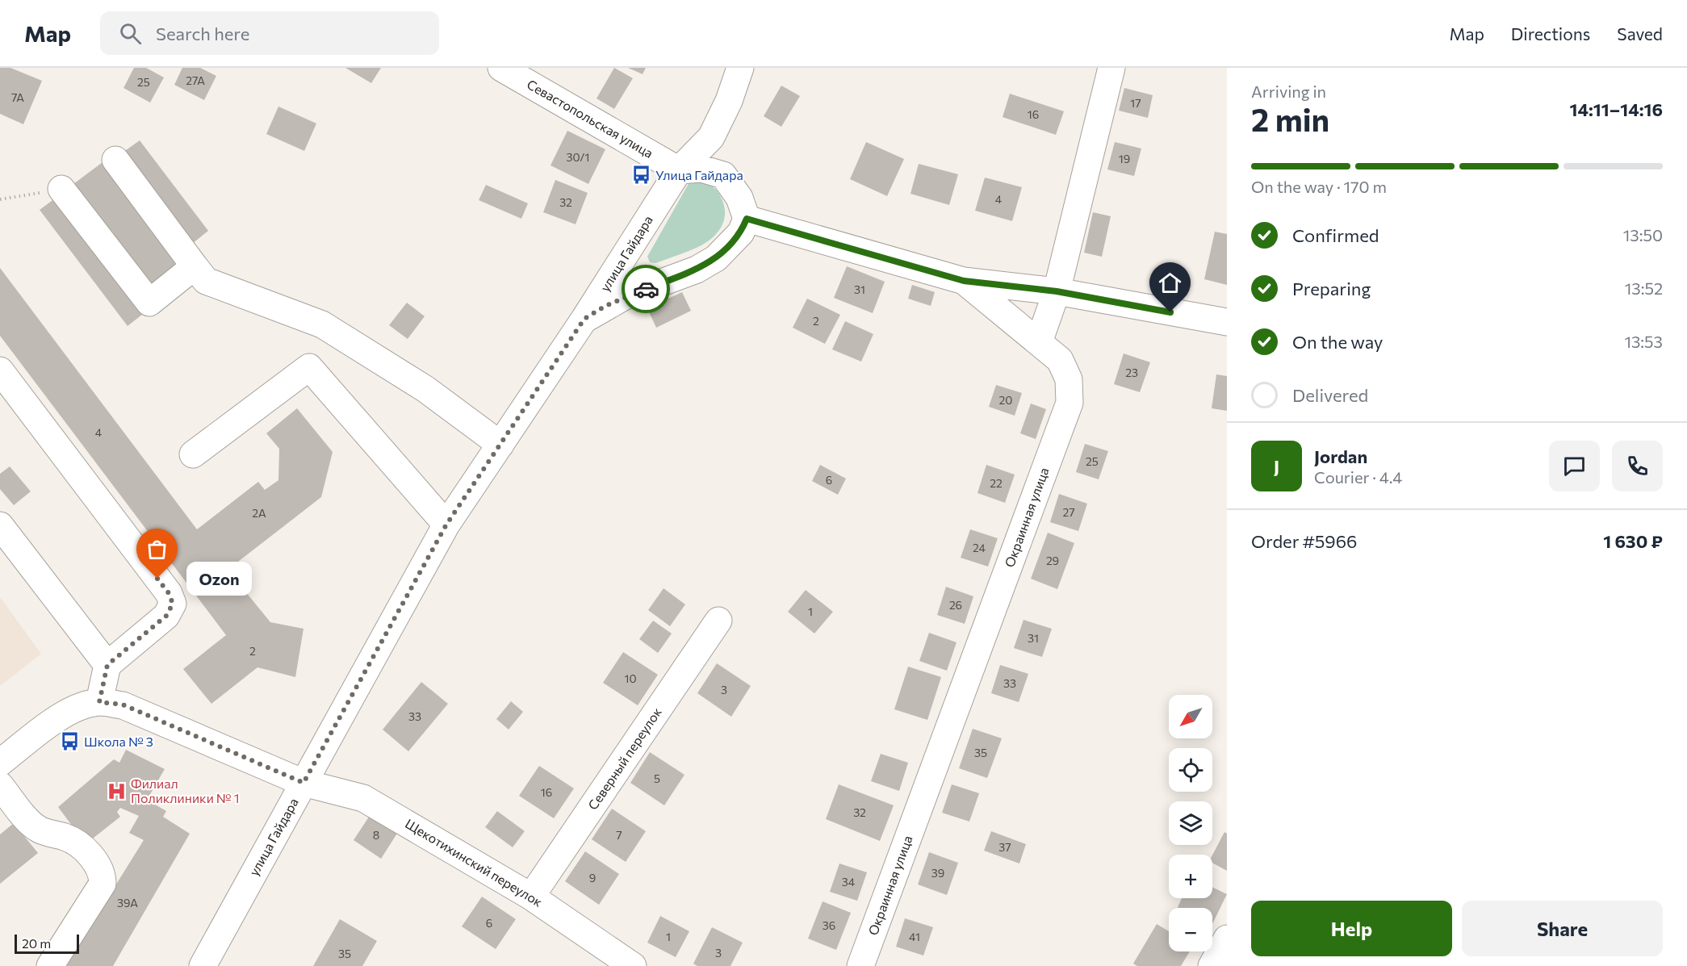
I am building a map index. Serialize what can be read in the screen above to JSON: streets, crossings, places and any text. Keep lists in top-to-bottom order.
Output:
{
  "streets": {
    "street": [
      "Севастопольская улица",
      "улица Гайдара",
      "Окраинная улица",
      "Северный переулок",
      "Щекотихинский переулок"
    ]
  },
  "crossings": [
    ["Севастопольская улица", "улица Гайдара"],
    ["улица Гайдара", "Щекотихинский переулок"],
    ["Северный переулок", "Щекотихинский переулок"]
  ],
  "places": {
    "bus stop": ["Улица Гайдара", "Школа № 3"],
    "other": ["Ozon"],
    "hospital": ["Филиал Поликлиники № 1"]
  },
  "house_numbers": [
    "27А",
    "25",
    "7А",
    "17",
    "16",
    "30/1",
    "19",
    "4",
    "32",
    "31",
    "2",
    "23",
    "20",
    "4",
    "25",
    "6",
    "22",
    "27",
    "2А",
    "24",
    "29",
    "26",
    "1",
    "31",
    "2",
    "10",
    "33",
    "3",
    "33",
    "35",
    "5",
    "16",
    "32",
    "8",
    "7",
    "37",
    "39",
    "9",
    "34",
    "39А",
    "6",
    "36",
    "1",
    "41",
    "3",
    "35"
  ],
  "scale_bar": "20 m",
  "north": "bottom left",
  "page": {
    "header": "Map",
    "search": "Search here",
    "nav": ["Map", "Directions", "Saved"],
    "heading": ["2 min", "Arriving in", "14:11–14:16"],
    "panel": [
      "Jordan",
      "Courier · 4.4",
      "Order #5966",
      "1 630 ₽"
    ],
    "bar": "On the way · 170 m",
    "list": [
      ["Confirmed", "13:50"],
      ["Preparing", "13:52"],
      ["On the way", "13:53"],
      "Delivered"
    ],
    "round": "J",
    "bubble": "Ozon",
    "map_buttons": ["+", "−"],
    "buttons": ["Help", "Share"],
    "scale": "20 m"
  }
}
